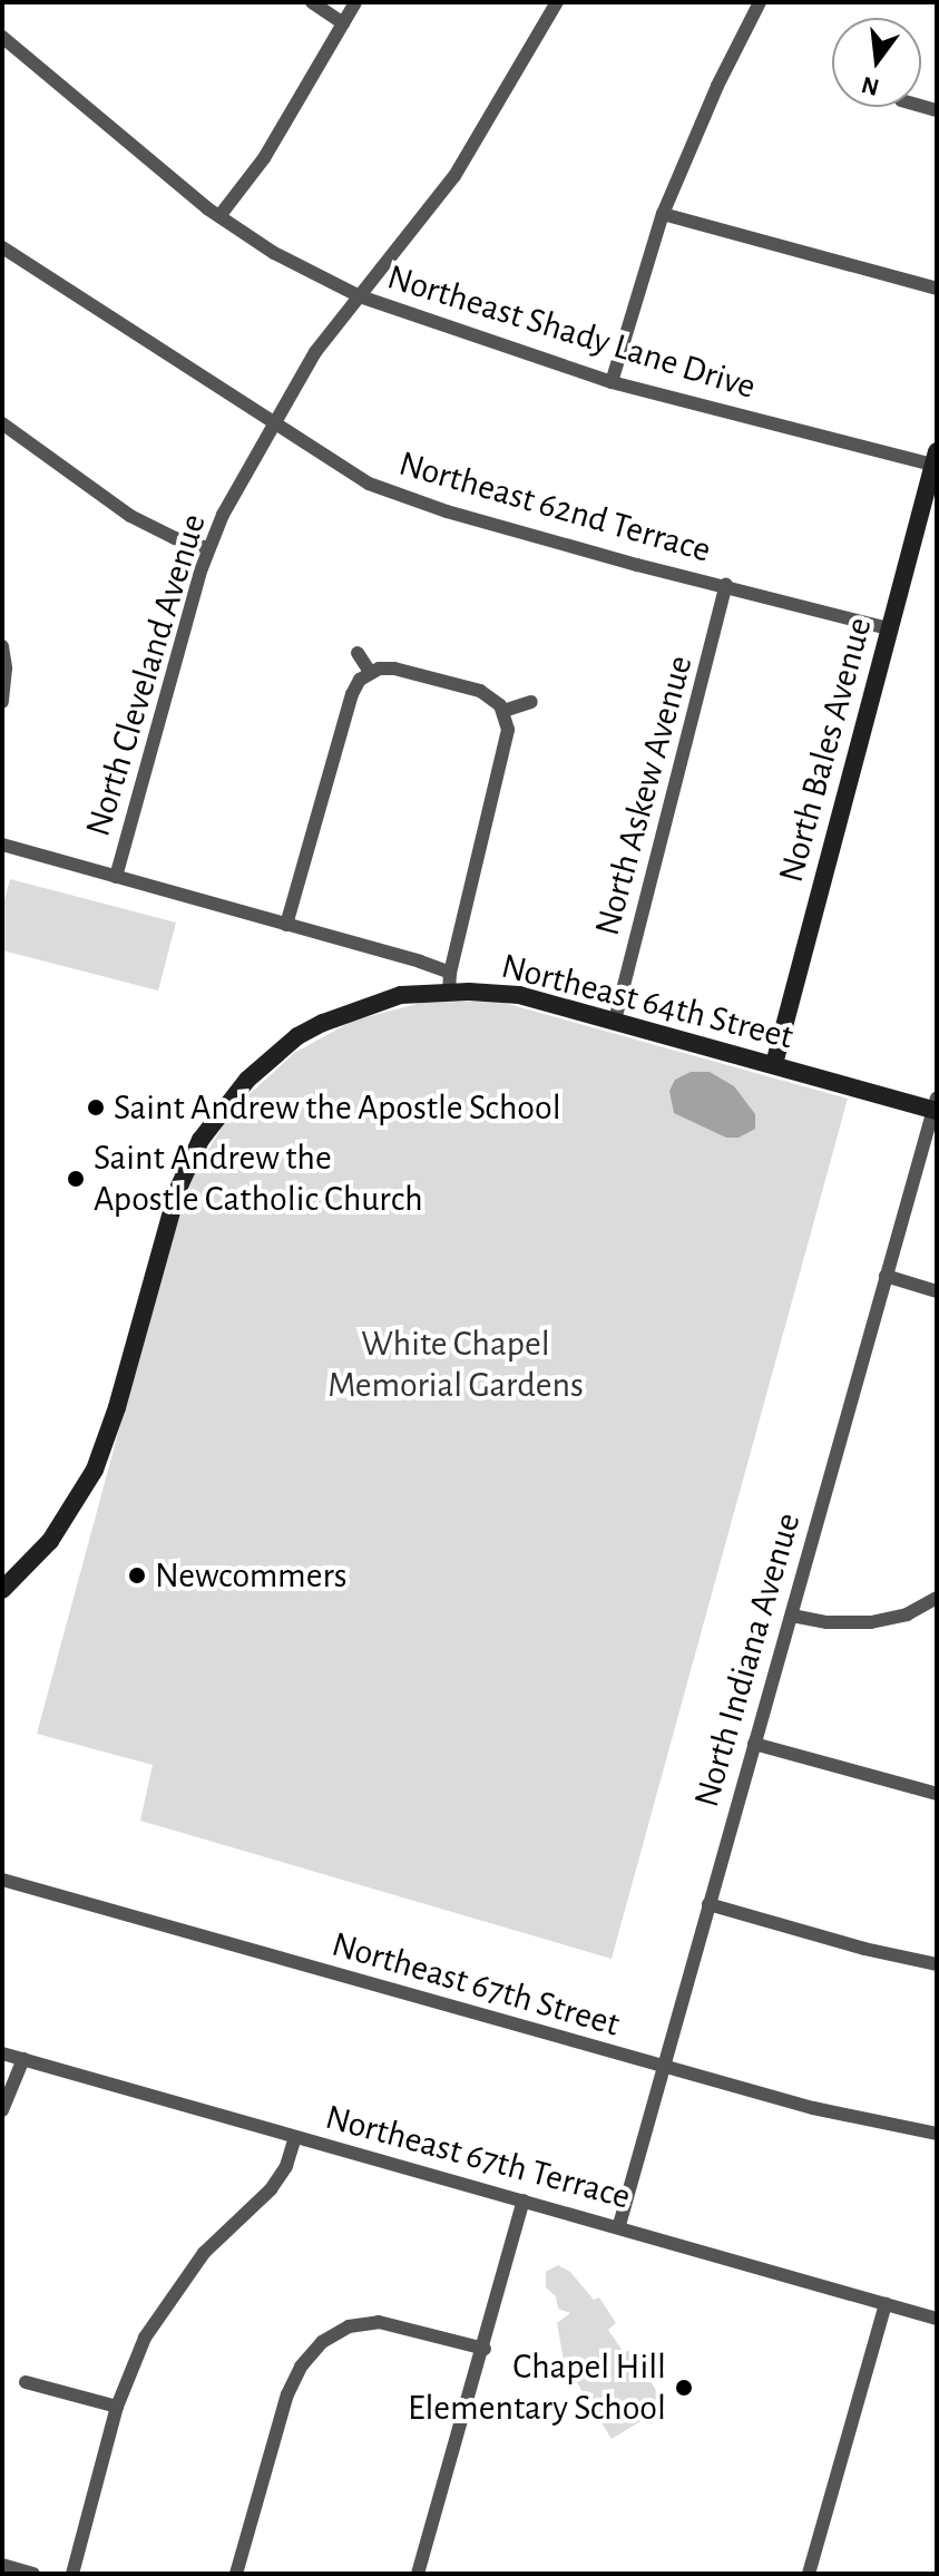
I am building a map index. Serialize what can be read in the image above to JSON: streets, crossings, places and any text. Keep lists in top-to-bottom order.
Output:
{
  "streets": {
    "street": [
      "Northeast Shady Lane Drive",
      "Northeast 62nd Terrace",
      "North Cleveland Avenue",
      "North Bales Avenue",
      "North Askew Avenue",
      "Northeast 64th Street",
      "North Indiana Avenue",
      "Northeast 67th Street",
      "Northeast 67th Terrace"
    ]
  },
  "crossings": [
    ["Northeast Shady Lane Drive", "North Cleveland Avenue"],
    ["Northeast Shady Lane Drive", "North Bales Avenue"],
    ["Northeast 62nd Terrace", "North Cleveland Avenue"],
    ["Northeast 62nd Terrace", "North Bales Avenue"],
    ["Northeast 62nd Terrace", "North Askew Avenue"],
    ["North Cleveland Avenue", "Northeast 64th Street"],
    ["North Bales Avenue", "Northeast 64th Street"],
    ["North Askew Avenue", "Northeast 64th Street"],
    ["Northeast 64th Street", "North Indiana Avenue"],
    ["North Indiana Avenue", "Northeast 67th Street"],
    ["North Indiana Avenue", "Northeast 67th Terrace"]
  ],
  "parks": ["White Chapel Memorial Gardens"],
  "places": [
    "Saint Andrew the Apostle School",
    "Saint Andrew the Apostle Catholic Church",
    "Newcommers",
    "Chapel Hill Elementary School"
  ],
  "north": "bottom"
}
